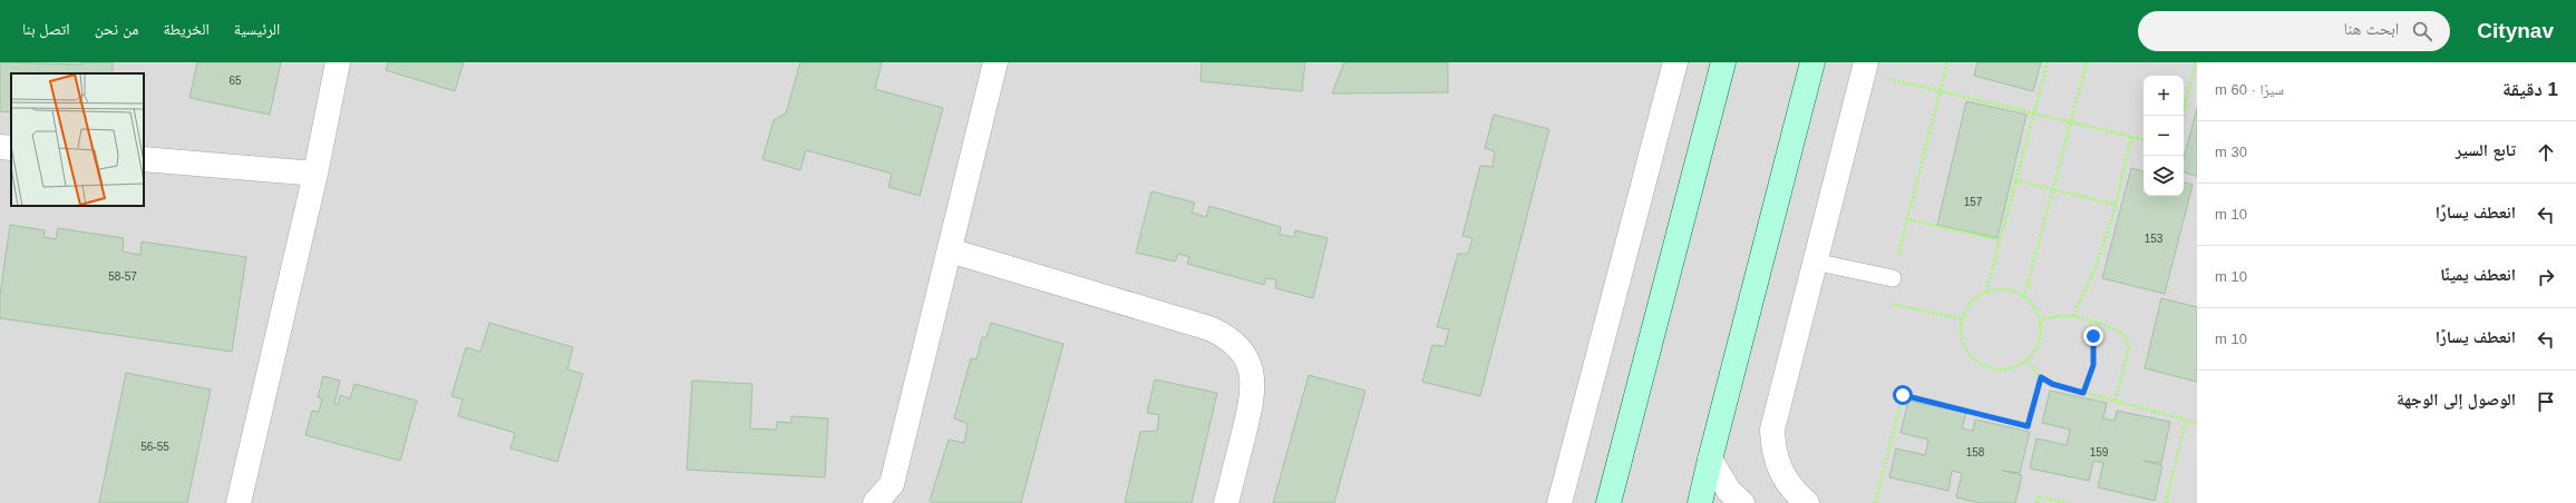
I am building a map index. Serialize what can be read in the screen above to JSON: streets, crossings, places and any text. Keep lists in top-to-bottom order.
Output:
{
  "house_numbers": [
    "65",
    "157",
    "153",
    "58-57",
    "56-55",
    "158",
    "159"
  ],
  "page": {
    "header": "Citynav",
    "search": "ابحث هنا",
    "nav": [
      "الرئيسية",
      "الخريطة",
      "من نحن",
      "اتصل بنا"
    ],
    "heading": ["1 دقيقة", "سيرًا · 60 m"],
    "map_buttons": ["+", "−"],
    "list": [
      ["تابع السير", "30 m"],
      ["انعطف يسارًا", "10 m"],
      ["انعطف يمينًا", "10 m"],
      ["انعطف يسارًا", "10 m"],
      "الوصول إلى الوجهة"
    ]
  }
}
